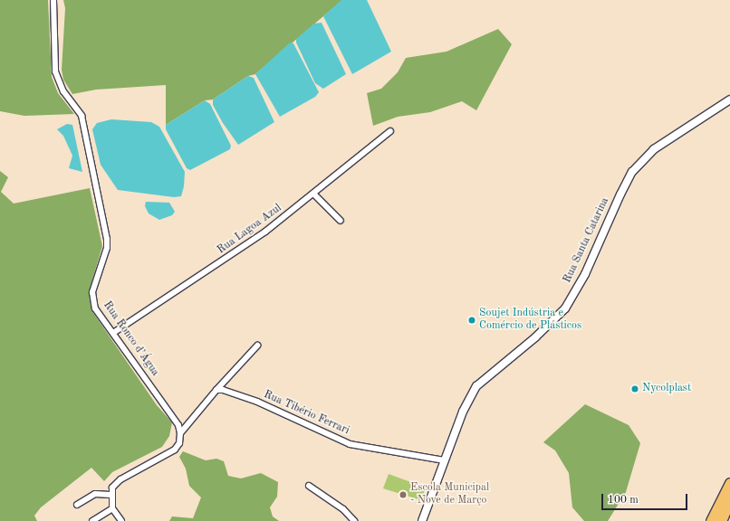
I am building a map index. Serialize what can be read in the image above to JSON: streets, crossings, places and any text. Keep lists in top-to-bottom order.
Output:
{
  "streets": {
    "street": [
      "Rua Lagoa Azul",
      "Rua Santa Catarina",
      "Rua Ronco d’Água",
      "Rua Tibério Ferrari"
    ]
  },
  "crossings": [
    ["Rua Lagoa Azul", "Rua Ronco d’Água"],
    ["Rua Santa Catarina", "Rua Tibério Ferrari"]
  ],
  "places": ["Soujet Indústria e Comércio de Plásticos", "Nycolplast", "Escola Municipal - Nove de Março"],
  "scale_bar": "100 m"
}
